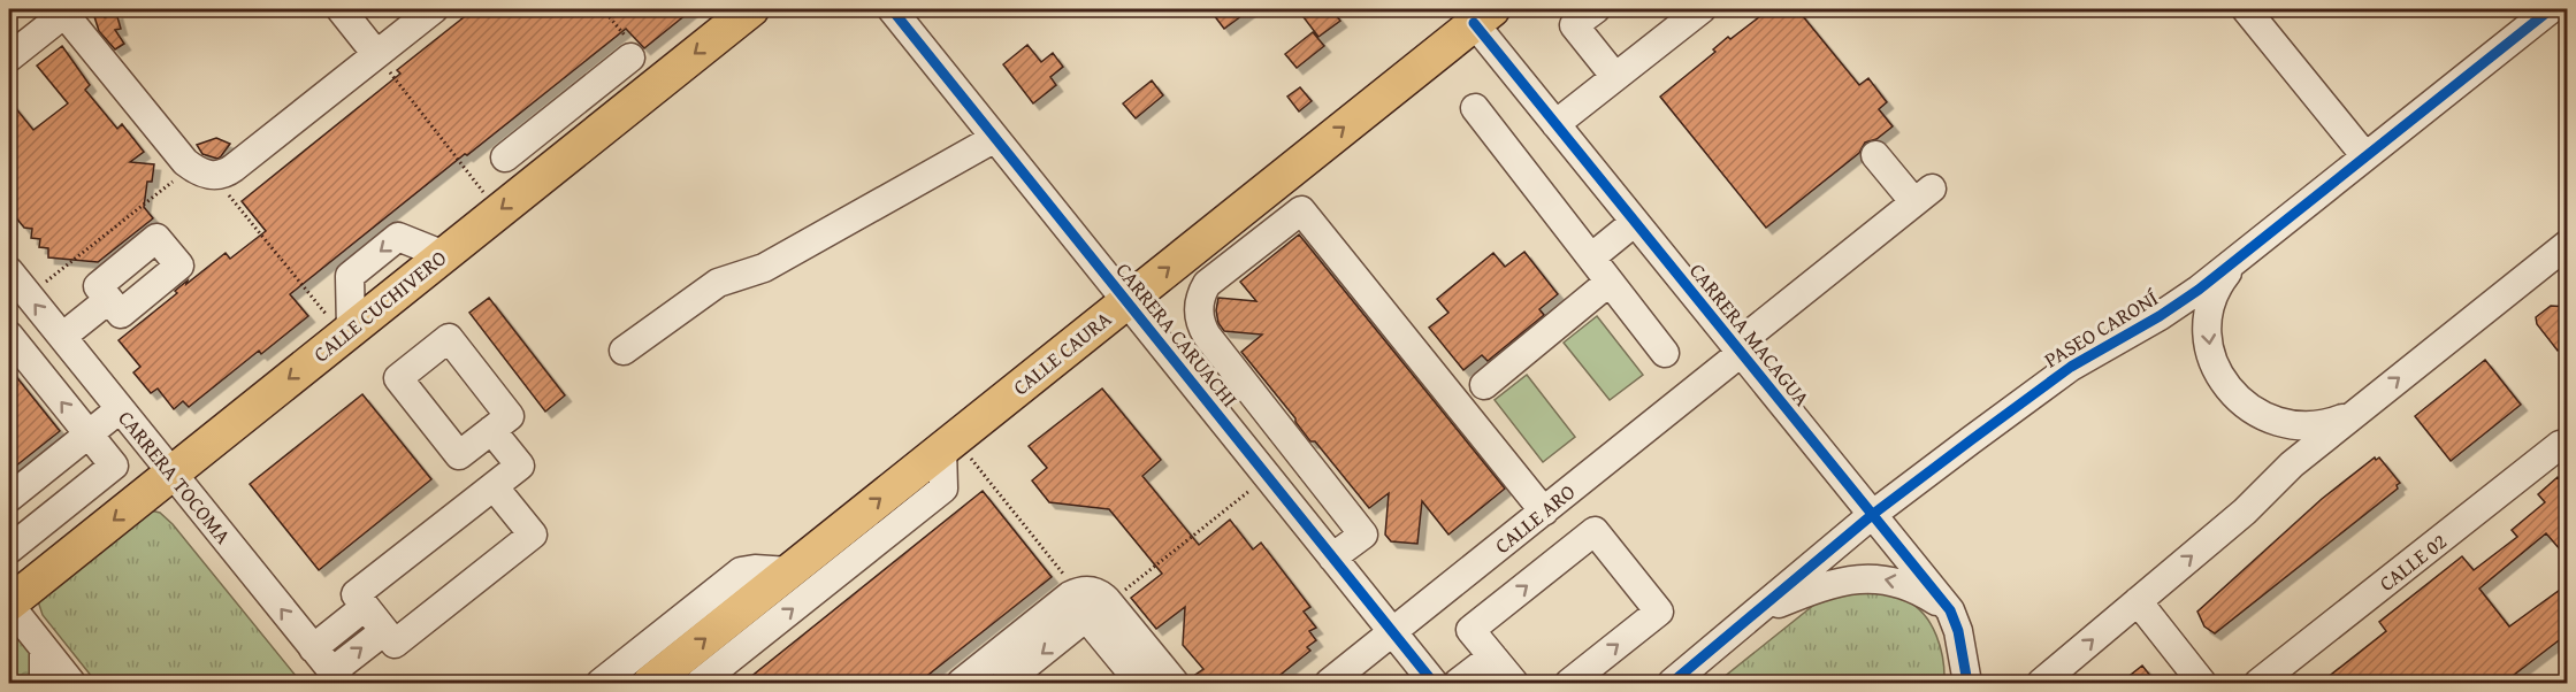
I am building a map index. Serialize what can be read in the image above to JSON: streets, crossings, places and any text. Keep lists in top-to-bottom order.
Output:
{
  "streets": {
    "main road": ["CALLE CUCHIVERO", "CALLE CAURA"],
    "street": [
      "PASEO CARONÍ",
      "CARRERA CARUACHI",
      "CARRERA MACAGUA",
      "CARRERA TOCOMA",
      "CALLE ARO",
      "CALLE 02"
    ]
  },
  "crossings": [
    ["CALLE CUCHIVERO", "CARRERA TOCOMA"],
    ["PASEO CARONÍ", "CARRERA MACAGUA"],
    ["CARRERA CARUACHI", "CALLE CAURA"],
    ["CARRERA CARUACHI", "CALLE ARO"],
    ["CARRERA MACAGUA", "CALLE CAURA"],
    ["CARRERA MACAGUA", "CALLE ARO"]
  ],
  "one_way": ["CALLE CUCHIVERO", "CALLE CAURA"]
}
